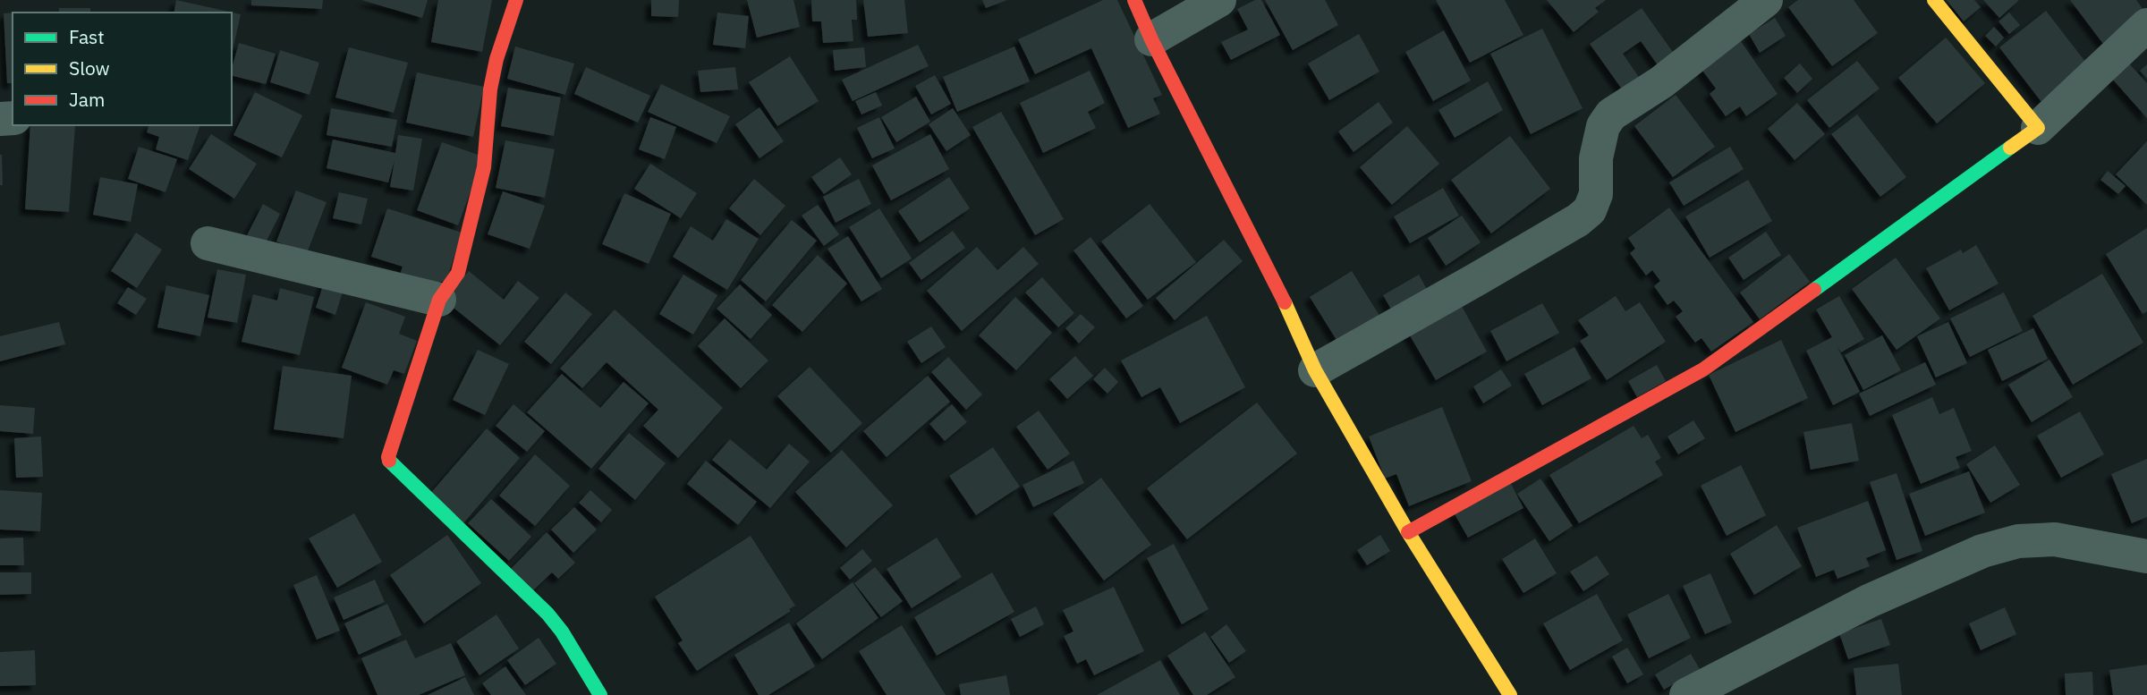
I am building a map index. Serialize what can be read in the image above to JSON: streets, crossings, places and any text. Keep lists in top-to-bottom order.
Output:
{
  "legend": ["Fast", "Slow", "Jam"]
}
